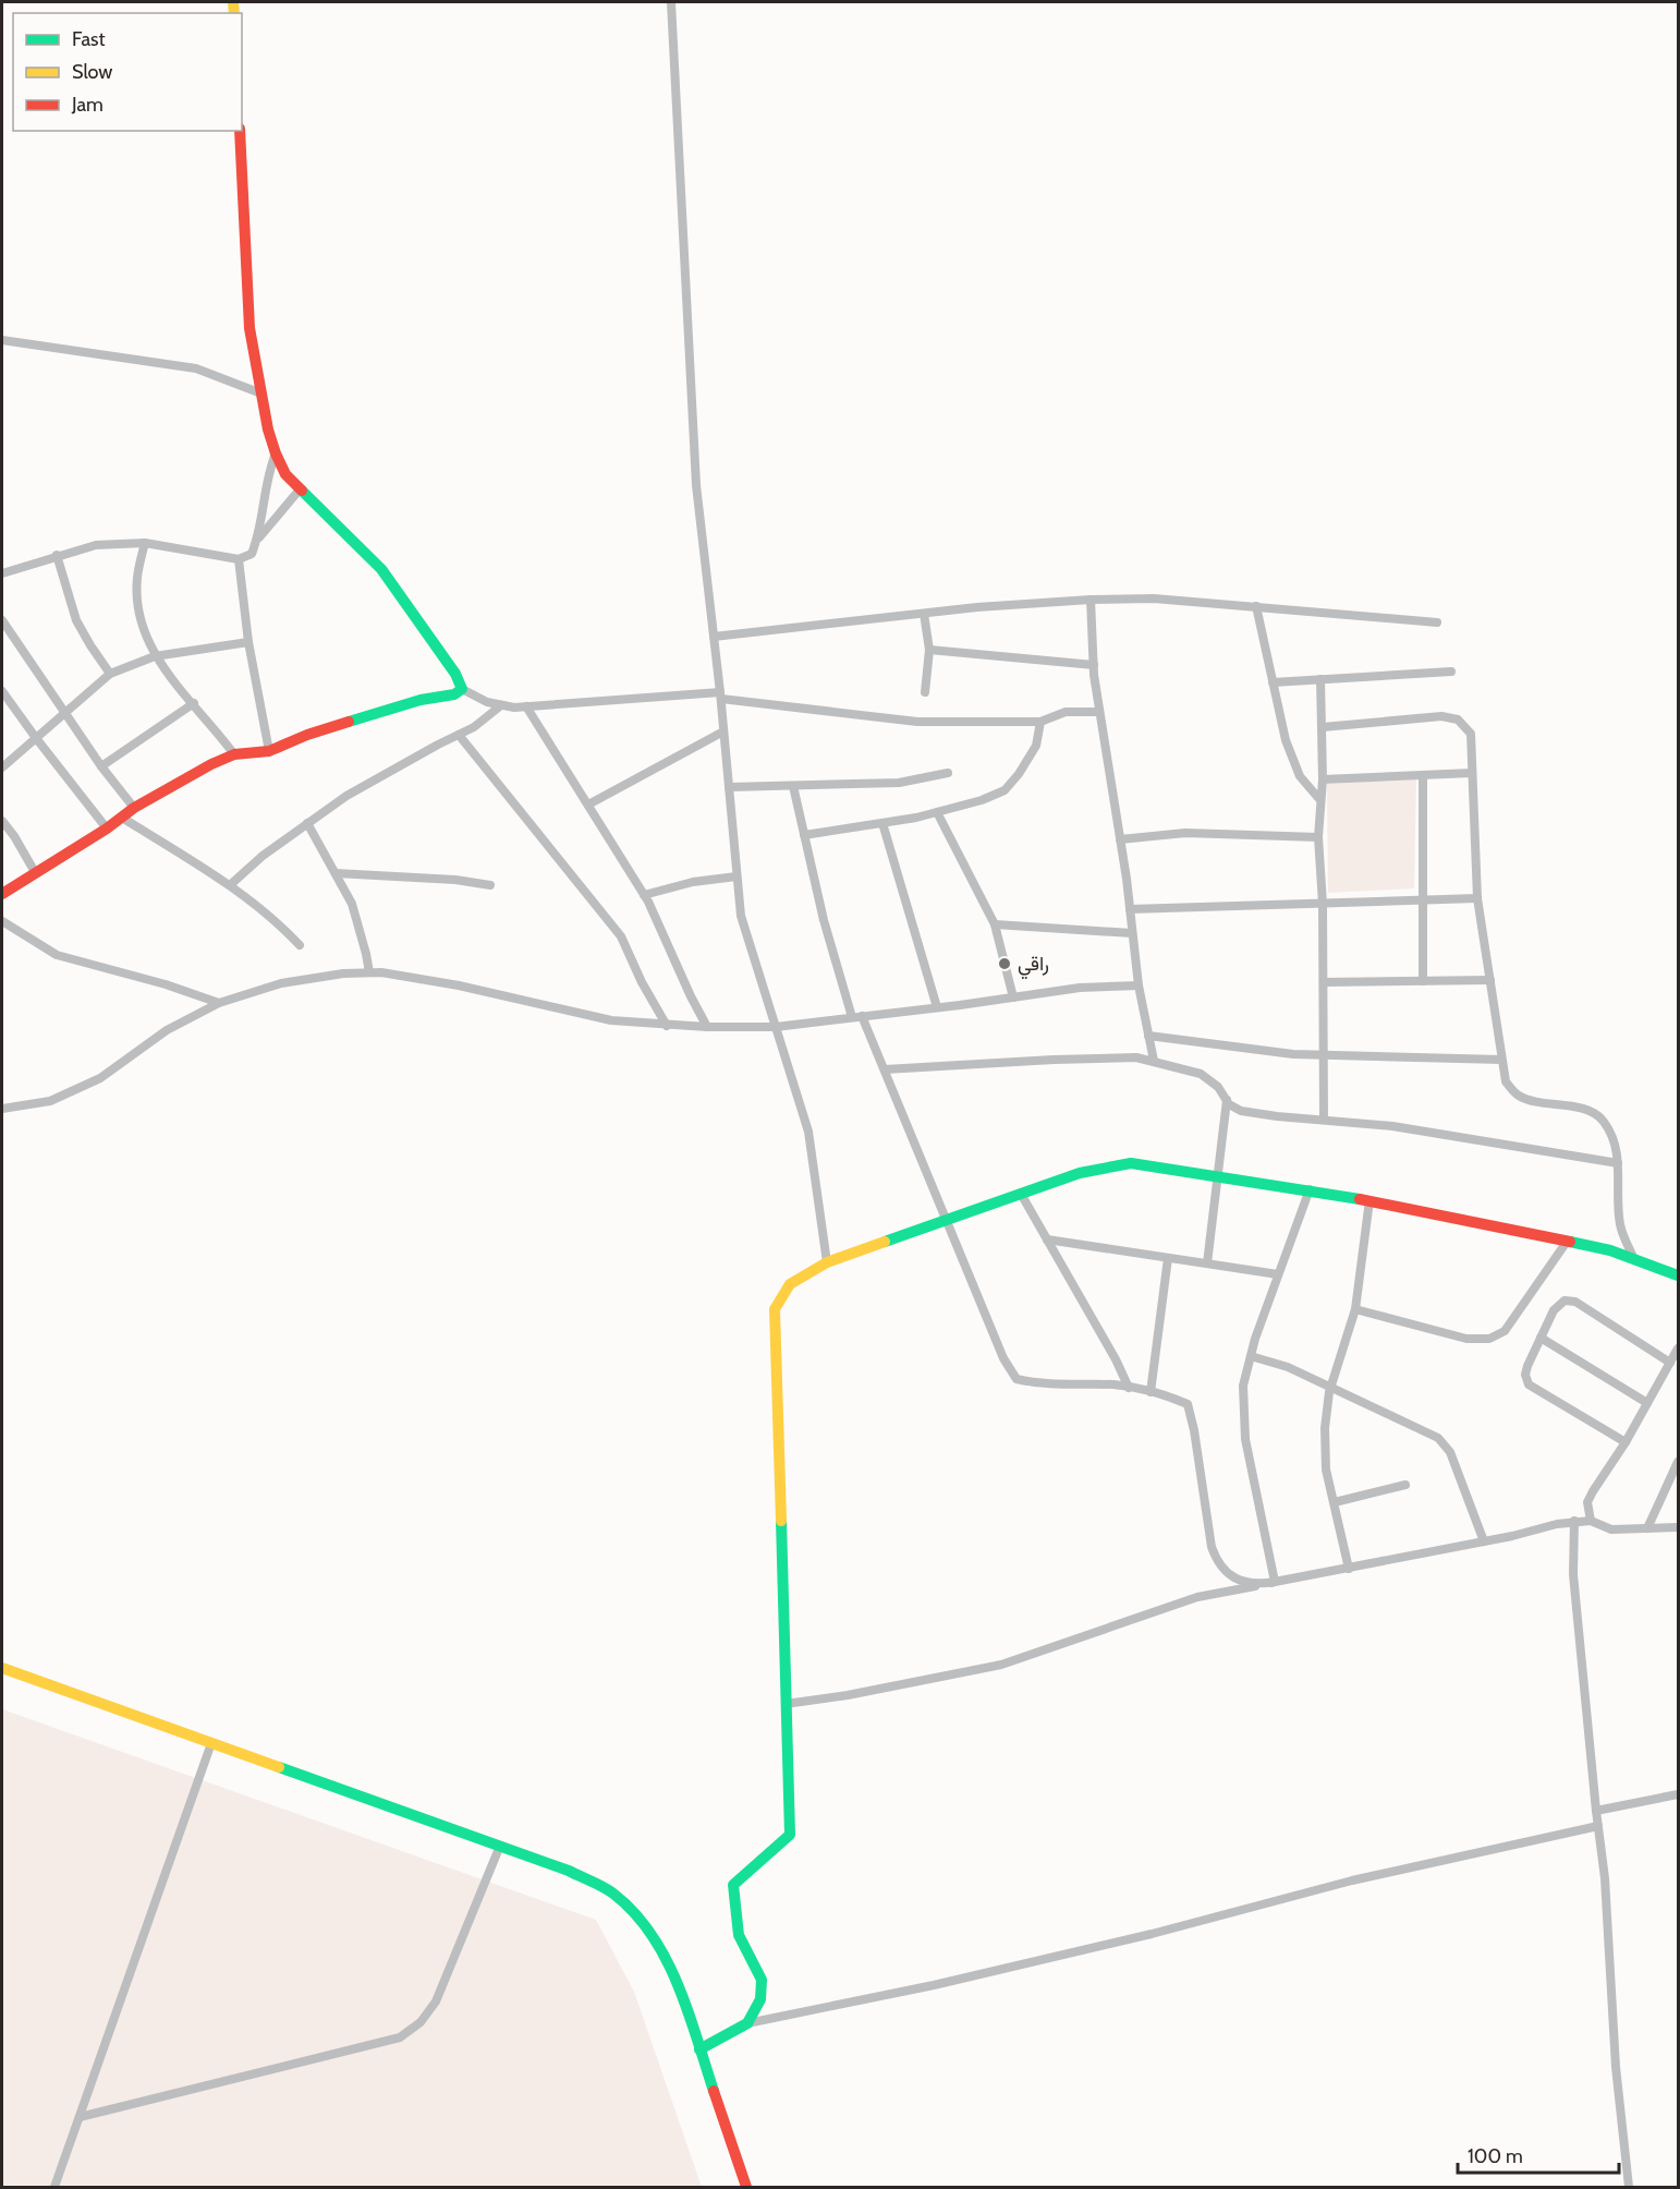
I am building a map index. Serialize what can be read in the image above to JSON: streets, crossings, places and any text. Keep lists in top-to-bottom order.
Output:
{
  "places": ["راقي"],
  "legend": ["Fast", "Slow", "Jam"],
  "scale_bar": "100 m"
}
